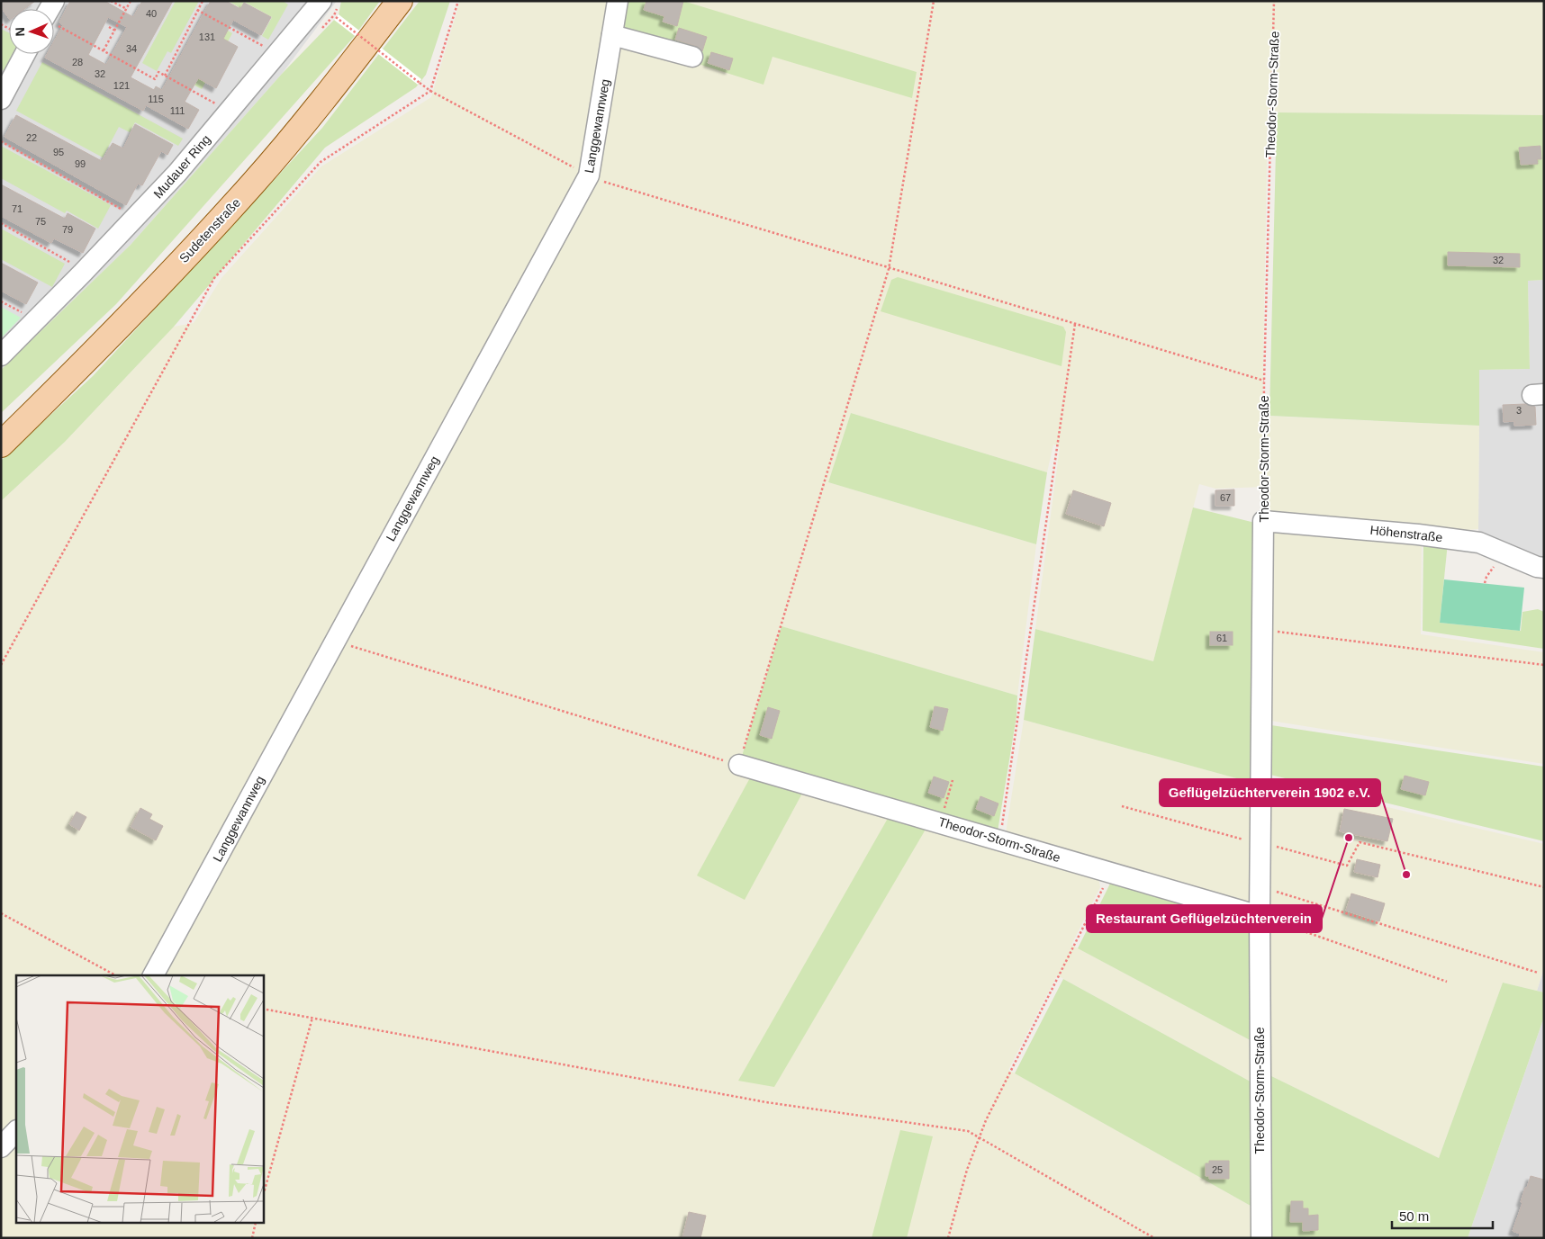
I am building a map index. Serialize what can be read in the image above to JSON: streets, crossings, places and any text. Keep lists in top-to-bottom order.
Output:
{
  "streets": {
    "main road": ["Sudetenstraße"],
    "street": [
      "Theodor-Storm-Straße",
      "Langgewannweg",
      "Mudauer Ring",
      "Höhenstraße"
    ]
  },
  "crossings": [
    ["Theodor-Storm-Straße", "Höhenstraße"]
  ],
  "places": ["Restaurant Geflügelzüchterverein", "Geflügelzüchterverein 1902 e.V."],
  "house_numbers": [
    "40",
    "131",
    "34",
    "28",
    "32",
    "121",
    "115",
    "111",
    "22",
    "95",
    "99",
    "71",
    "75",
    "79",
    "32",
    "3",
    "67",
    "61",
    "25"
  ],
  "scale_bar": "50 m",
  "north": "left"
}
